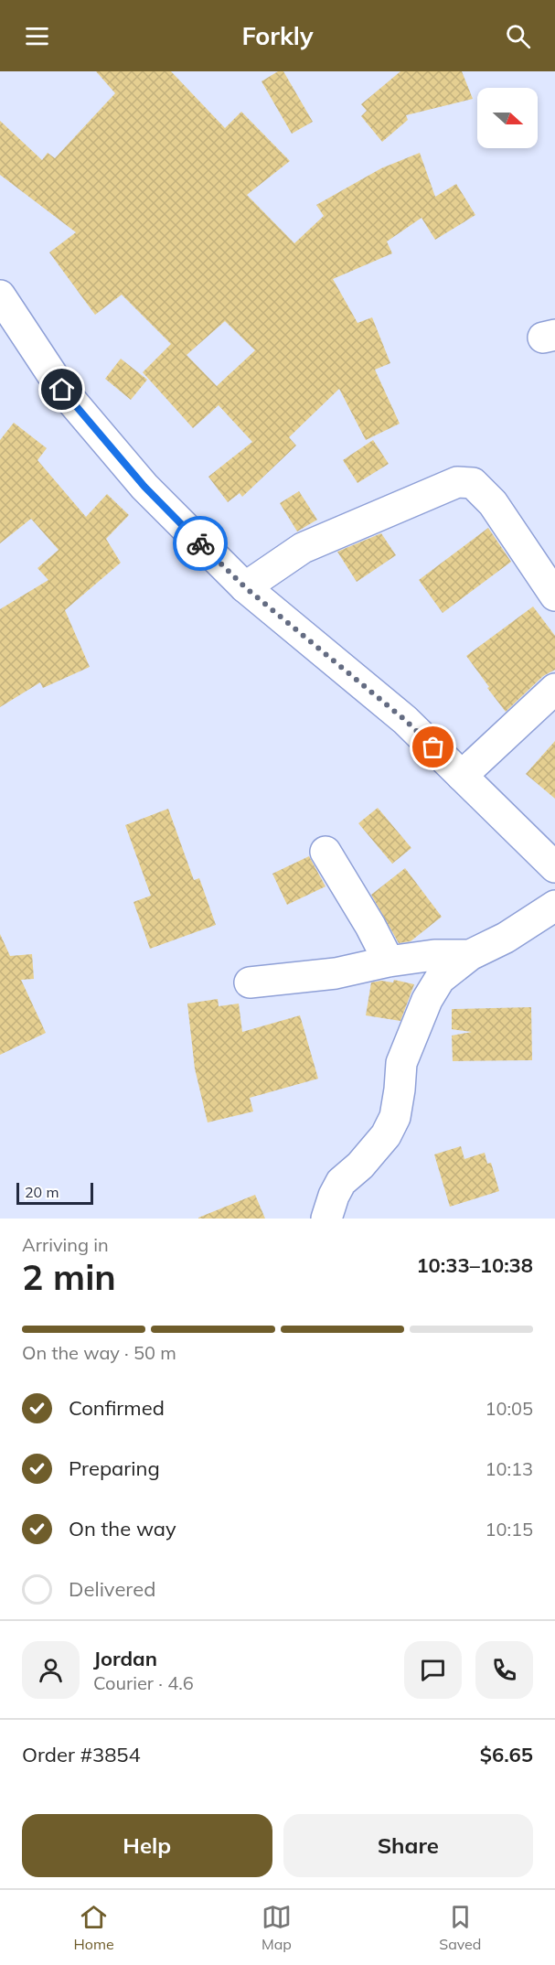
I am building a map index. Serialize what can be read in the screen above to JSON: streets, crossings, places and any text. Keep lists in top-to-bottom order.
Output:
{
  "scale_bar": "20 m",
  "north": "right",
  "page": {
    "header": "Forkly",
    "scale": "20 m",
    "heading": ["2 min", "Arriving in", "10:33–10:38"],
    "panel": [
      "Jordan",
      "Courier · 4.6",
      "Order #3854",
      "$6.65"
    ],
    "bar": "On the way · 50 m",
    "list": [
      ["Confirmed", "10:05"],
      ["Preparing", "10:13"],
      ["On the way", "10:15"],
      "Delivered"
    ],
    "buttons": ["Help", "Share"],
    "tabs": ["Home", "Map", "Saved"]
  }
}
